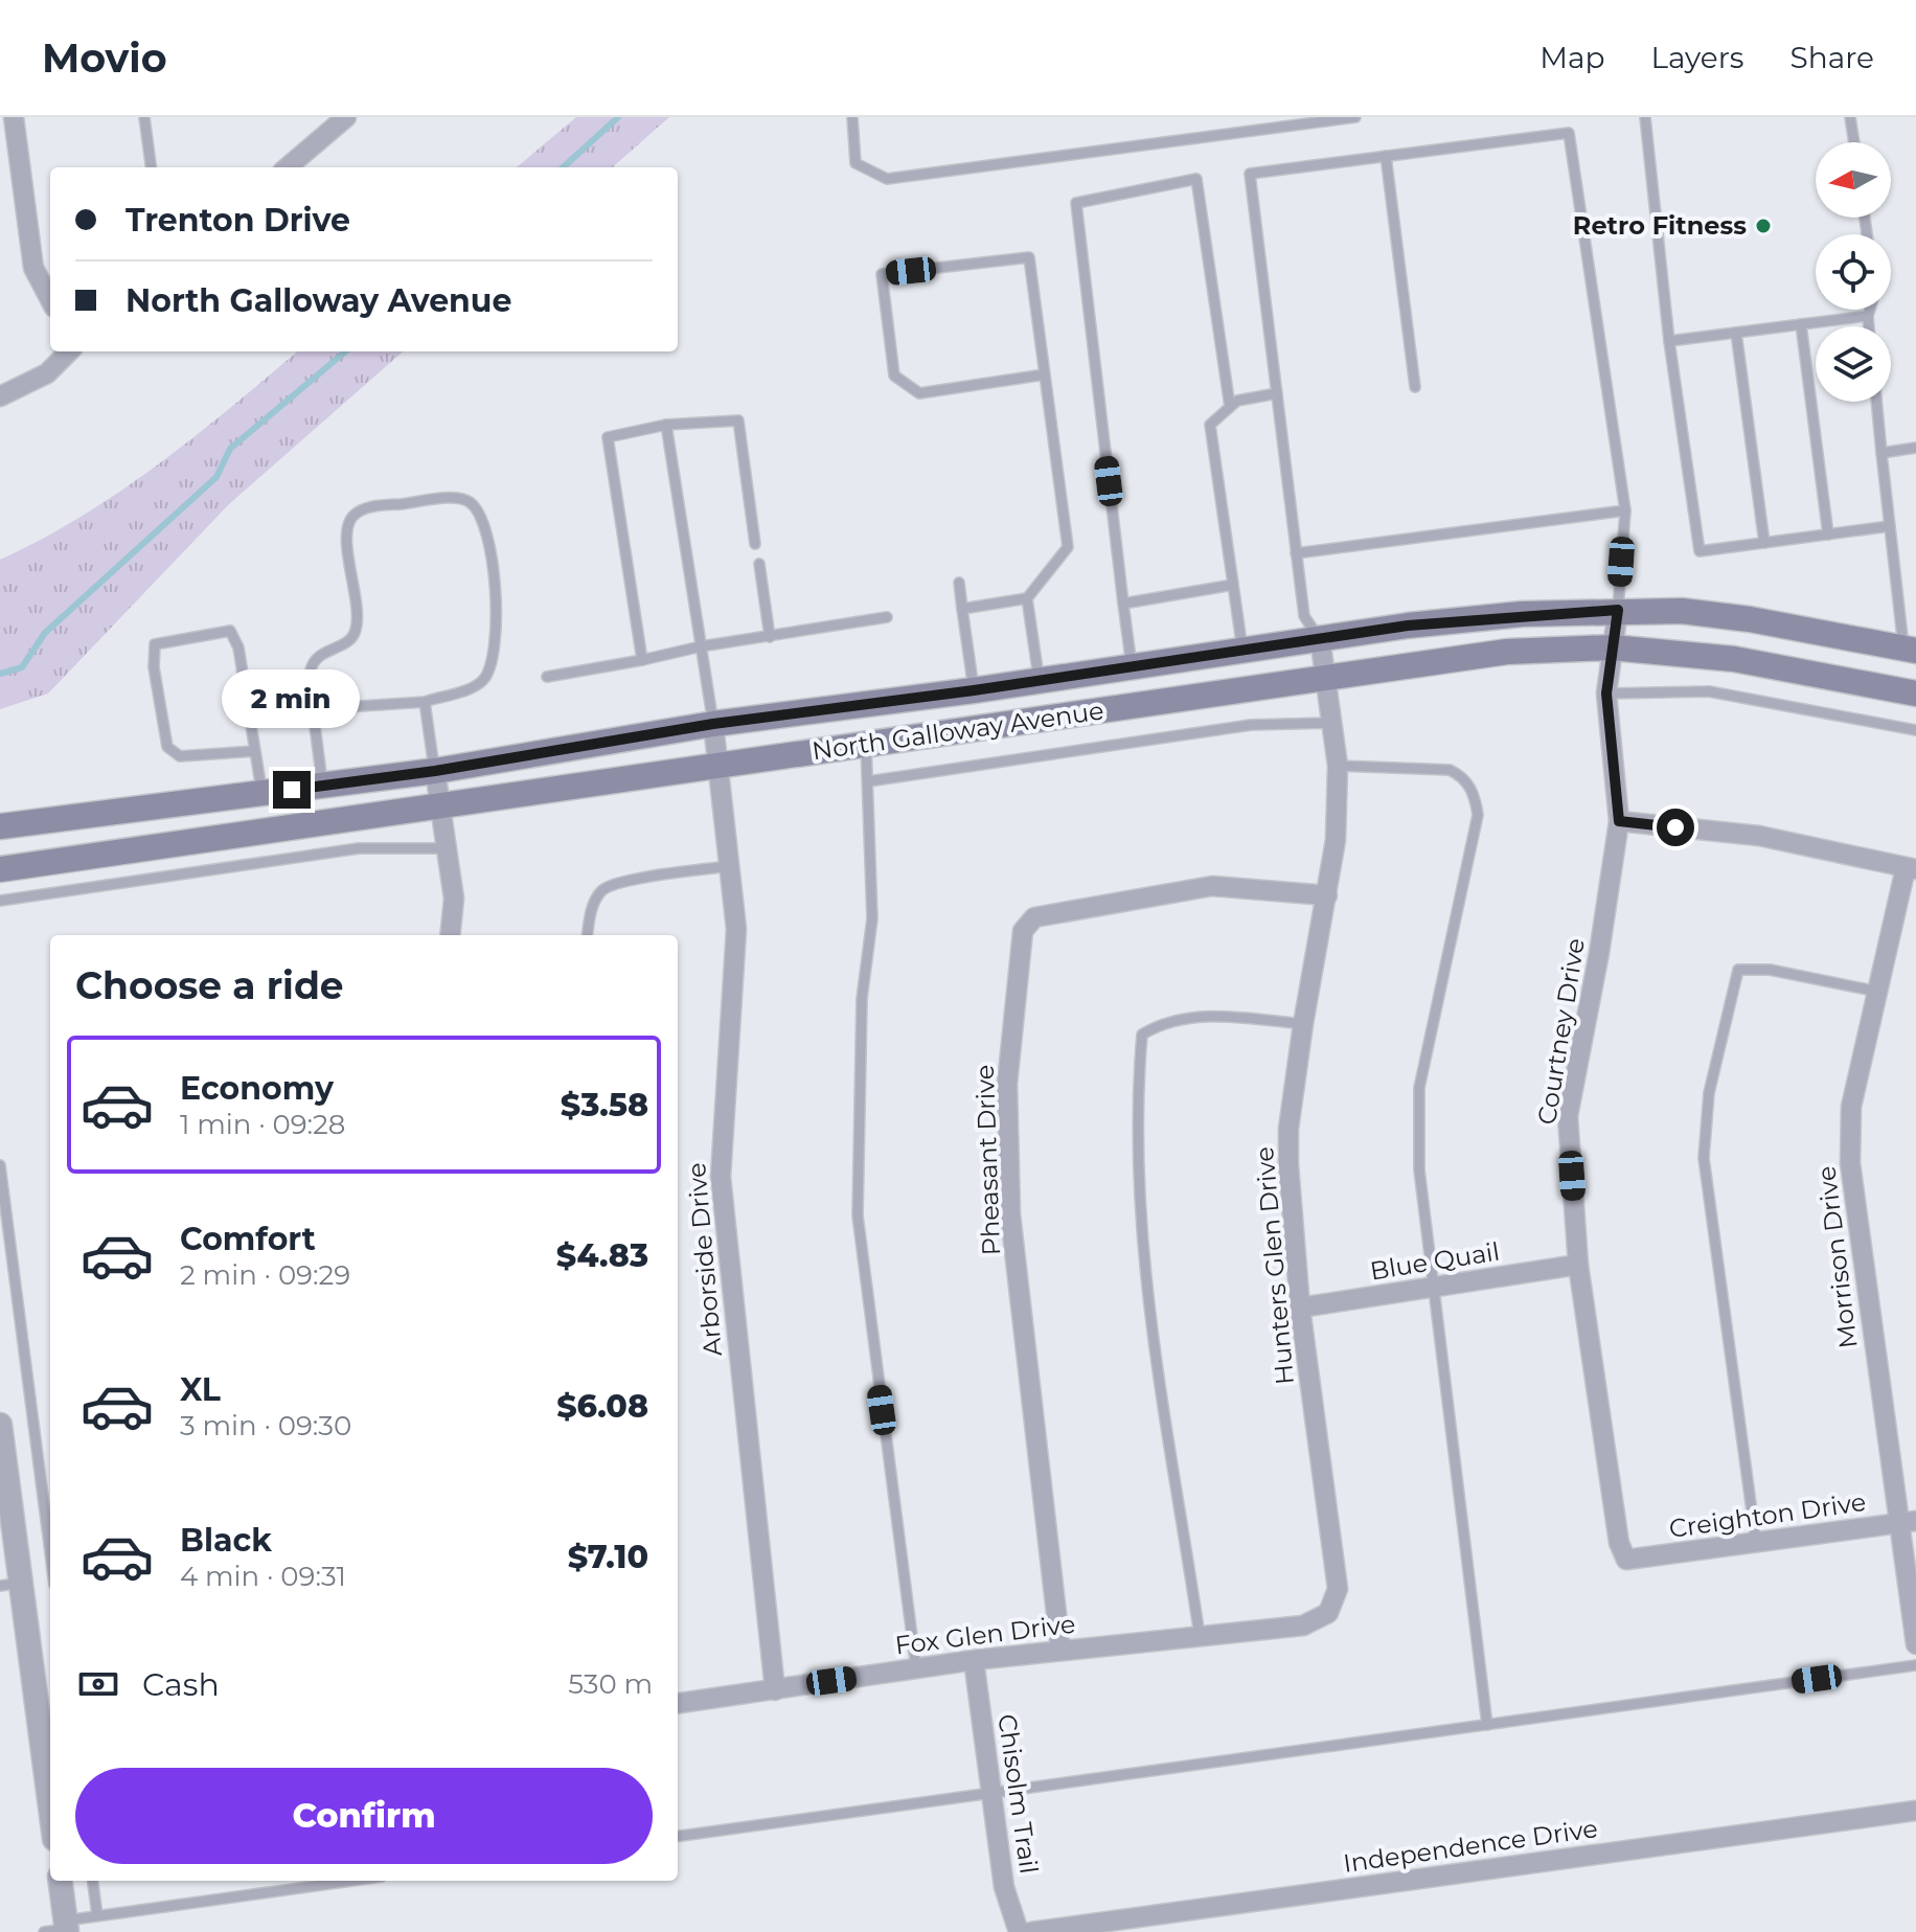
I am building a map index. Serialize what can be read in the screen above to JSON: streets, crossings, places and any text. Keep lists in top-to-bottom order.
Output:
{
  "streets": {
    "main road": ["North Galloway Avenue"],
    "street": [
      "Courtney Drive",
      "Pheasant Drive",
      "Morrison Drive",
      "Arborside Drive",
      "Blue Quail",
      "Hunters Glen Drive",
      "Creighton Drive",
      "Fox Glen Drive",
      "Chisolm Trail",
      "Independence Drive"
    ]
  },
  "crossings": [
    ["North Galloway Avenue", "Courtney Drive"],
    ["North Galloway Avenue", "Arborside Drive"],
    ["North Galloway Avenue", "Hunters Glen Drive"],
    ["Courtney Drive", "Blue Quail"],
    ["Courtney Drive", "Creighton Drive"],
    ["Pheasant Drive", "Hunters Glen Drive"],
    ["Pheasant Drive", "Fox Glen Drive"],
    ["Morrison Drive", "Creighton Drive"],
    ["Arborside Drive", "Fox Glen Drive"],
    ["Blue Quail", "Hunters Glen Drive"],
    ["Hunters Glen Drive", "Fox Glen Drive"],
    ["Fox Glen Drive", "Chisolm Trail"]
  ],
  "places": ["Retro Fitness"],
  "north": "left",
  "page": {
    "header": "Movio",
    "nav": ["Map", "Layers", "Share"],
    "banner": ["Trenton Drive", "North Galloway Avenue"],
    "bubble": "2 min",
    "heading": "Choose a ride",
    "list": [
      {
        "name": "Economy",
        "note": "1 min · 09:28",
        "value": "$3.58"
      },
      {
        "name": "Comfort",
        "note": "2 min · 09:29",
        "value": "$4.83"
      },
      {
        "name": "XL",
        "note": "3 min · 09:30",
        "value": "$6.08"
      },
      {
        "name": "Black",
        "note": "4 min · 09:31",
        "value": "$7.10"
      }
    ],
    "pay": ["Cash", "530 m"],
    "buttons": "Confirm"
  }
}
